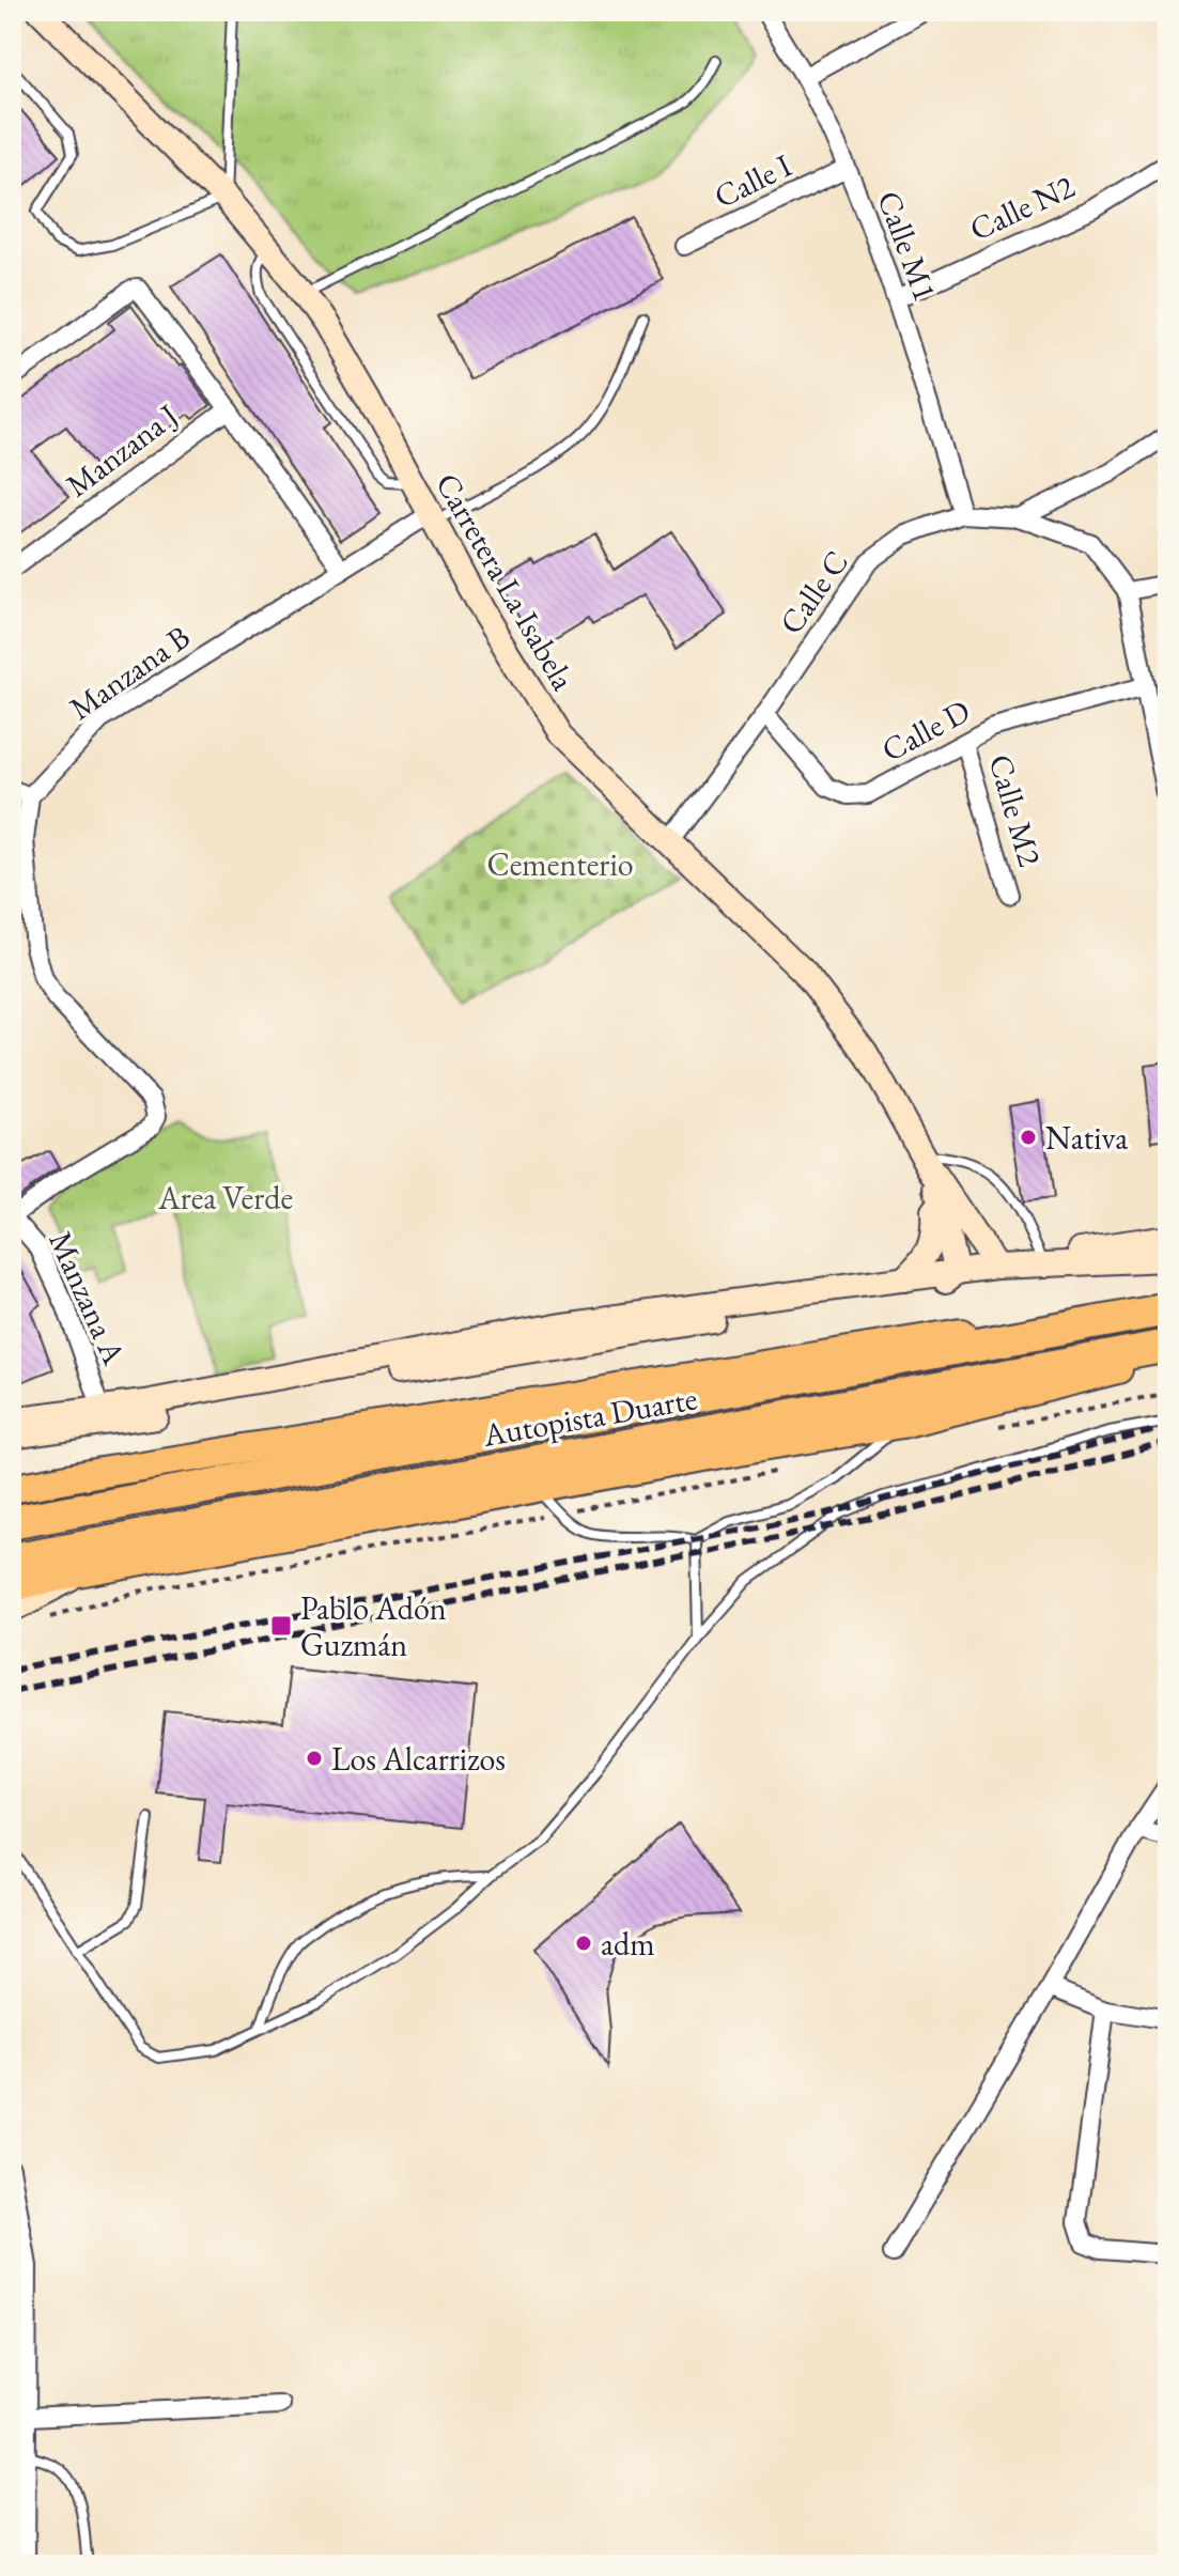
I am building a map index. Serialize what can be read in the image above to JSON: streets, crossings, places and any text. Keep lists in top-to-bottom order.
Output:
{
  "streets": {
    "highway": ["Autopista Duarte"],
    "main road": ["Carretera La Isabela"],
    "street": [
      "Calle I",
      "Calle N2",
      "Calle M1",
      "Manzana J",
      "Calle C",
      "Manzana B",
      "Calle D",
      "Calle M2",
      "Manzana A"
    ]
  },
  "crossings": [
    ["Calle I", "Calle M1"],
    ["Calle N2", "Calle M1"],
    ["Calle M1", "Calle C"],
    ["Carretera La Isabela", "Calle C"],
    ["Carretera La Isabela", "Manzana B"],
    ["Calle C", "Calle D"],
    ["Calle D", "Calle M2"]
  ],
  "parks": ["Cementerio", "Area Verde"],
  "places": {
    "other": ["Nativa", "Los Alcarrizos", "adm"],
    "transit": ["Pablo Adón Guzmán"]
  }
}
